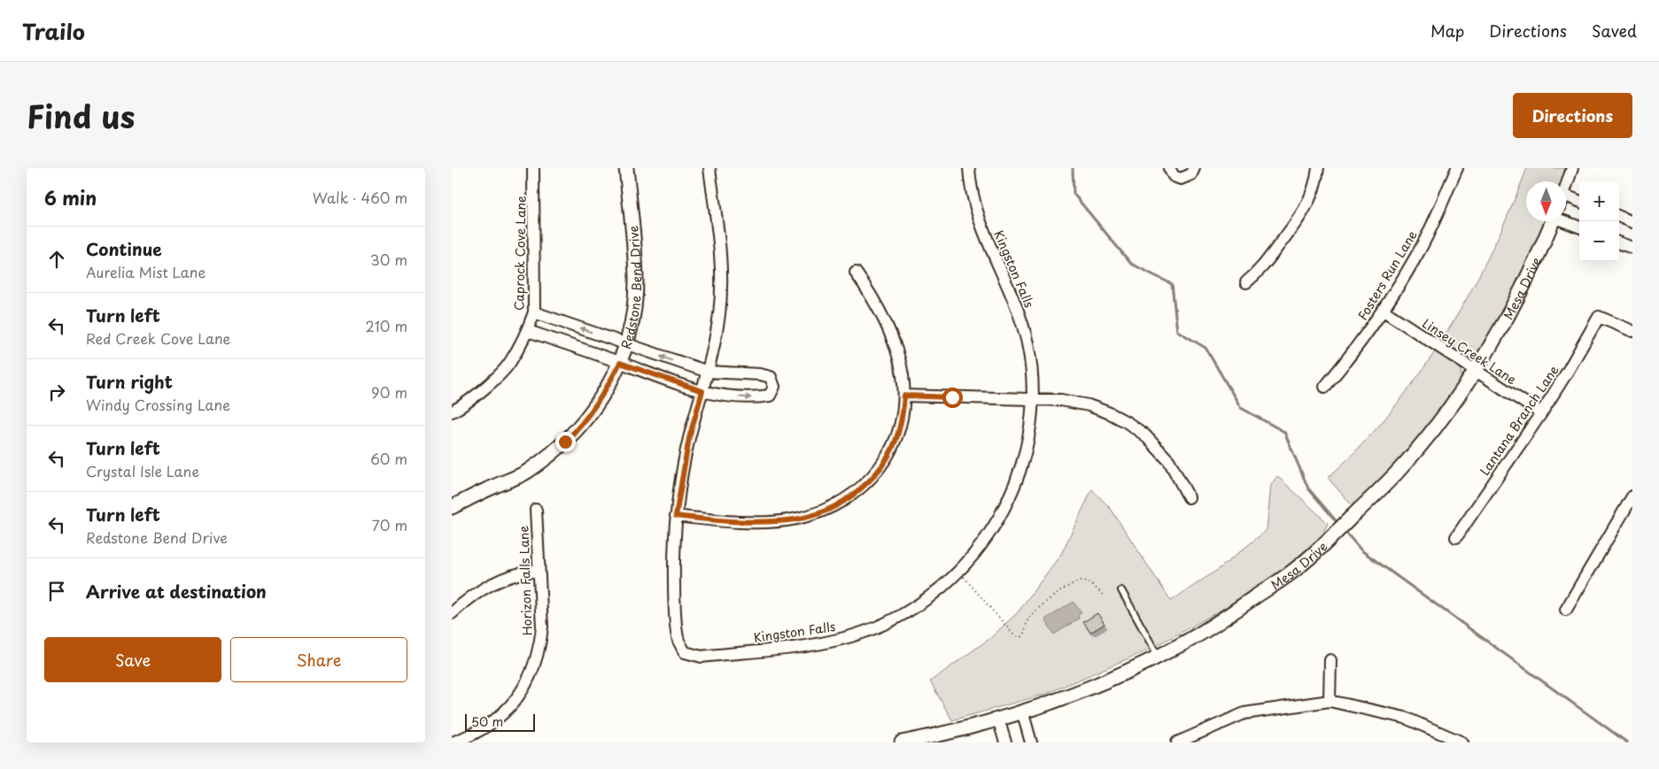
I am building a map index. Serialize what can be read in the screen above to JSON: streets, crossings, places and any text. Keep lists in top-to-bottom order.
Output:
{
  "streets": {
    "street": [
      "Caprock Cove Lane",
      "Kingston Falls",
      "Fosters Run Lane",
      "Redstone Bend Drive",
      "Mesa Drive",
      "Linsey Creek Lane",
      "Lantana Branch Lane",
      "Horizon Falls Lane"
    ]
  },
  "crossings": [
    ["Fosters Run Lane", "Linsey Creek Lane"],
    ["Mesa Drive", "Linsey Creek Lane"],
    ["Linsey Creek Lane", "Lantana Branch Lane"]
  ],
  "scale_bar": "50 m",
  "north": "bottom",
  "page": {
    "header": "Trailo",
    "nav": ["Map", "Directions", "Saved"],
    "title": "Find us",
    "buttons": [
      "Directions",
      ["Save", "Share"]
    ],
    "heading": ["6 min", "Walk · 460 m"],
    "map_buttons": ["+", "−"],
    "list": [
      ["Continue", "Aurelia Mist Lane", "30 m"],
      ["Turn left", "Red Creek Cove Lane", "210 m"],
      ["Turn right", "Windy Crossing Lane", "90 m"],
      ["Turn left", "Crystal Isle Lane", "60 m"],
      ["Turn left", "Redstone Bend Drive", "70 m"],
      "Arrive at destination"
    ],
    "scale": "50 m"
  }
}
